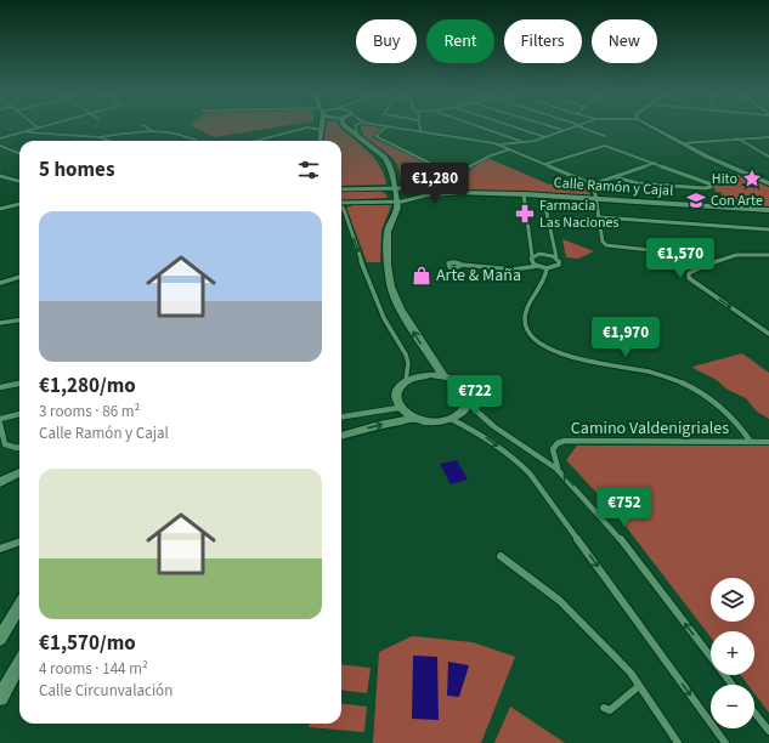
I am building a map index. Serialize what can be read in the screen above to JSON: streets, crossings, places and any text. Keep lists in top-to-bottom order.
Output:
{
  "streets": {
    "main road": ["Calle Ramón y Cajal"],
    "street": ["Camino Valdenigriales"]
  },
  "places": {
    "place": ["Hito"],
    "school or university": ["Con Arte"],
    "pharmacy": ["Farmacia Las Naciones"],
    "shop": ["Arte & Maña"]
  },
  "page": {
    "chip": [
      "Buy",
      "Rent",
      "Filters",
      "New"
    ],
    "heading": "5 homes",
    "price": [
      "€1,280",
      "€1,570",
      "€1,970",
      "€722",
      "€752"
    ],
    "list": [
      {
        "name": "€1,280/mo",
        "note": "3 rooms · 86 m² · Calle Ramón y Cajal"
      },
      {
        "name": "€1,570/mo",
        "note": "4 rooms · 144 m² · Calle Circunvalación"
      }
    ],
    "map_buttons": ["+", "−"]
  }
}
